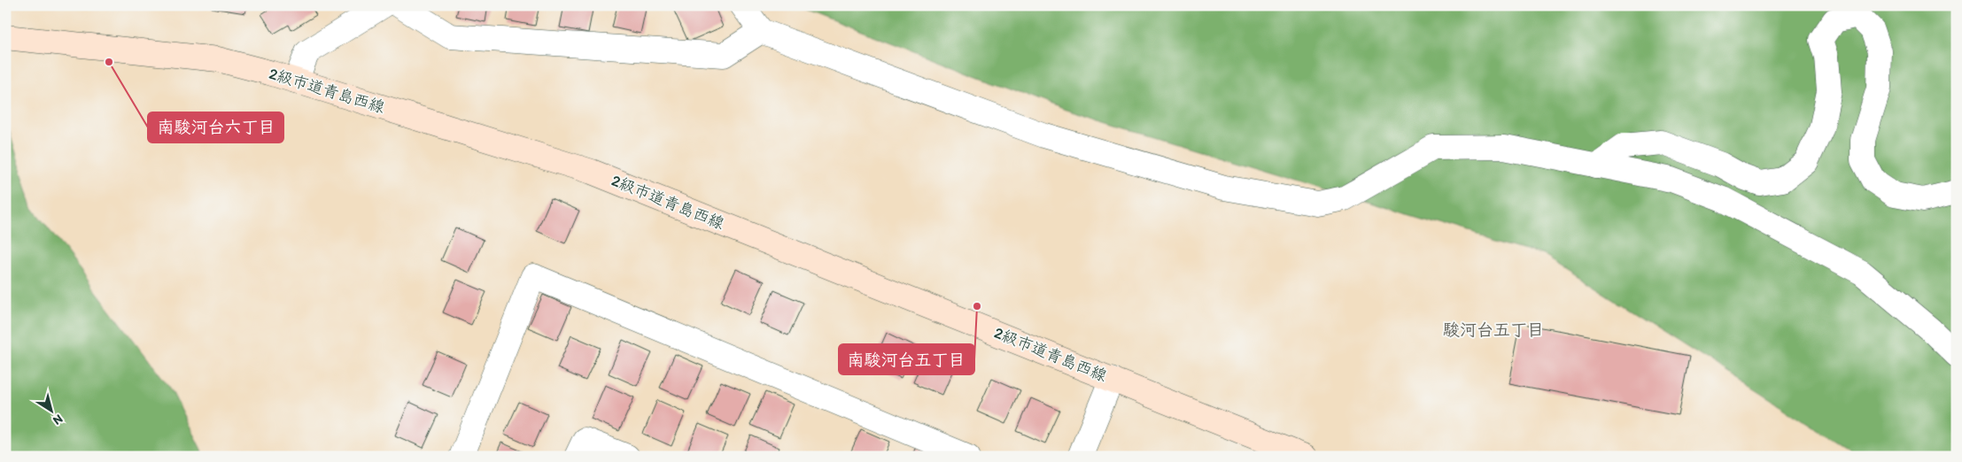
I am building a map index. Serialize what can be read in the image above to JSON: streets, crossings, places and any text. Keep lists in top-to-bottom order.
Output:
{
  "streets": {
    "street": ["2級市道青島西線"]
  },
  "districts": ["駿河台五丁目"],
  "places": ["南駿河台六丁目", "南駿河台五丁目"],
  "north": "bottom right"
}
